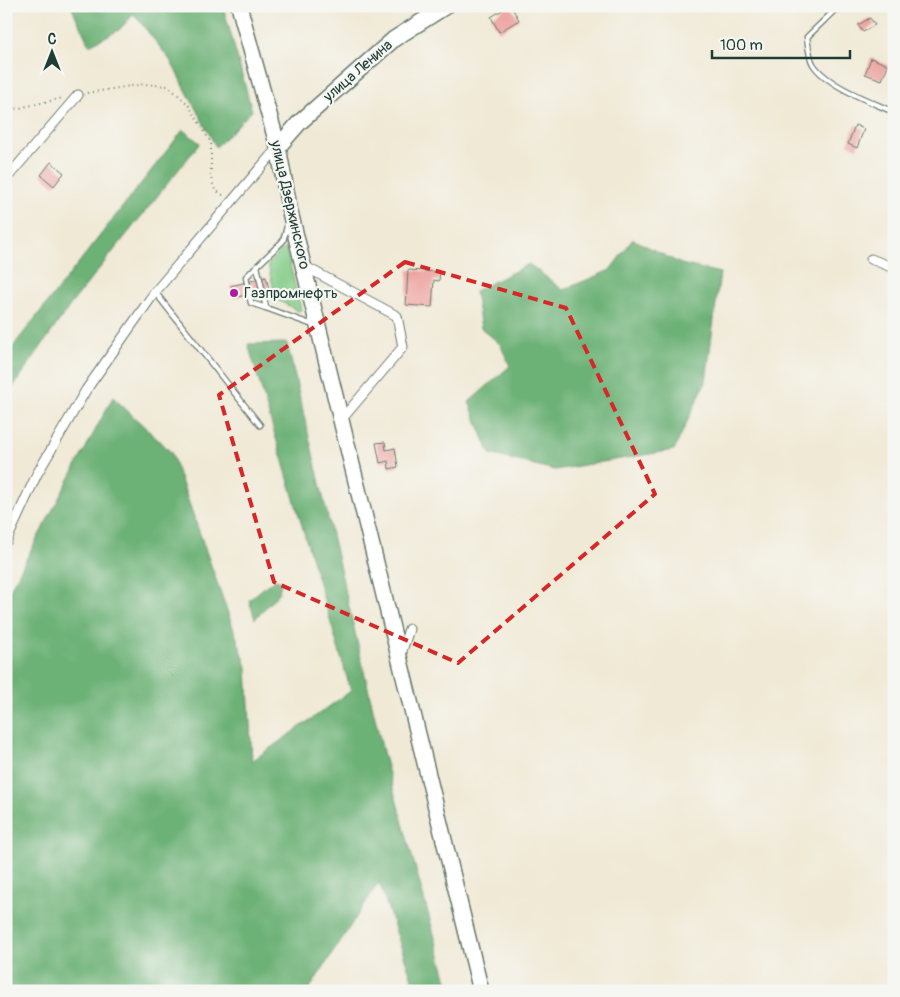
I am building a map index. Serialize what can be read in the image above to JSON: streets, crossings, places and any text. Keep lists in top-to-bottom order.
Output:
{
  "streets": {
    "main road": ["улица Ленина", "улица Дзержинского"]
  },
  "crossings": [
    ["улица Ленина", "улица Дзержинского"]
  ],
  "places": ["Газпромнефть"],
  "scale_bar": "100 m",
  "north": "top"
}
